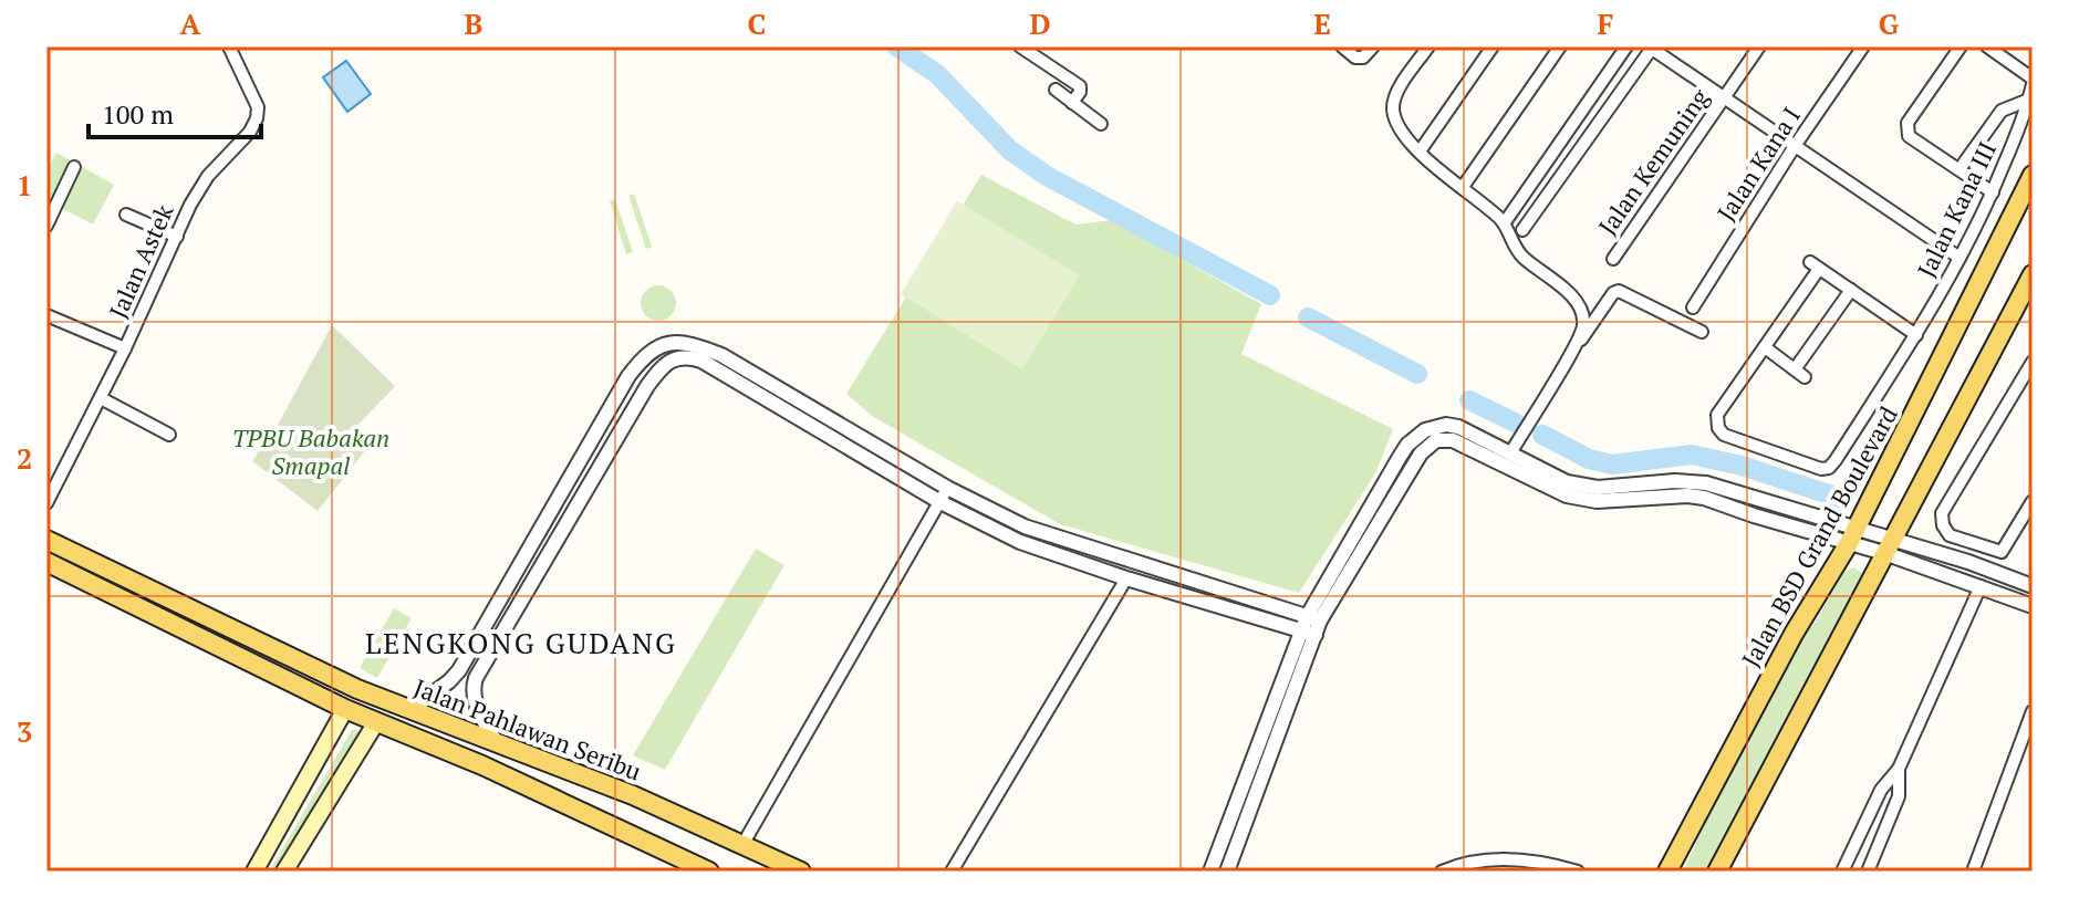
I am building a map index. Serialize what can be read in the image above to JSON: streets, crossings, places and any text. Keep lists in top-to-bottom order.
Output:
{
  "streets": {
    "main road": ["Jalan BSD Grand Boulevard", "Jalan Pahlawan Seribu"],
    "street": [
      "Jalan Kemuning",
      "Jalan Kana I",
      "Jalan Kana III",
      "Jalan Astek"
    ]
  },
  "districts": ["LENGKONG GUDANG"],
  "parks": ["TPBU Babakan Smapal"],
  "scale_bar": "100 m",
  "grid": {
    "columns": [
      "A",
      "B",
      "C",
      "D",
      "E",
      "F",
      "G"
    ],
    "rows": ["1", "2", "3"]
  }
}
